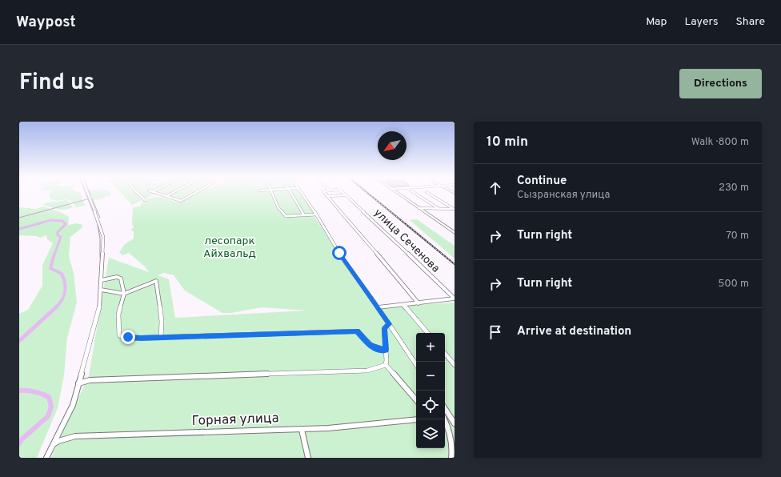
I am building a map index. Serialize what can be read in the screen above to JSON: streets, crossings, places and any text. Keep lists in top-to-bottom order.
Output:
{
  "streets": {
    "street": ["улица Сеченова", "Горная улица"]
  },
  "parks": ["лесопарк Айхвальд"],
  "north": "bottom left",
  "page": {
    "header": "Waypost",
    "nav": ["Map", "Layers", "Share"],
    "title": "Find us",
    "buttons": "Directions",
    "heading": ["10 min", "Walk · 800 m"],
    "list": [
      ["Continue", "Сызранская улица", "230 m"],
      ["Turn right", "70 m"],
      ["Turn right", "500 m"],
      "Arrive at destination"
    ],
    "map_buttons": ["+", "−"]
  }
}
